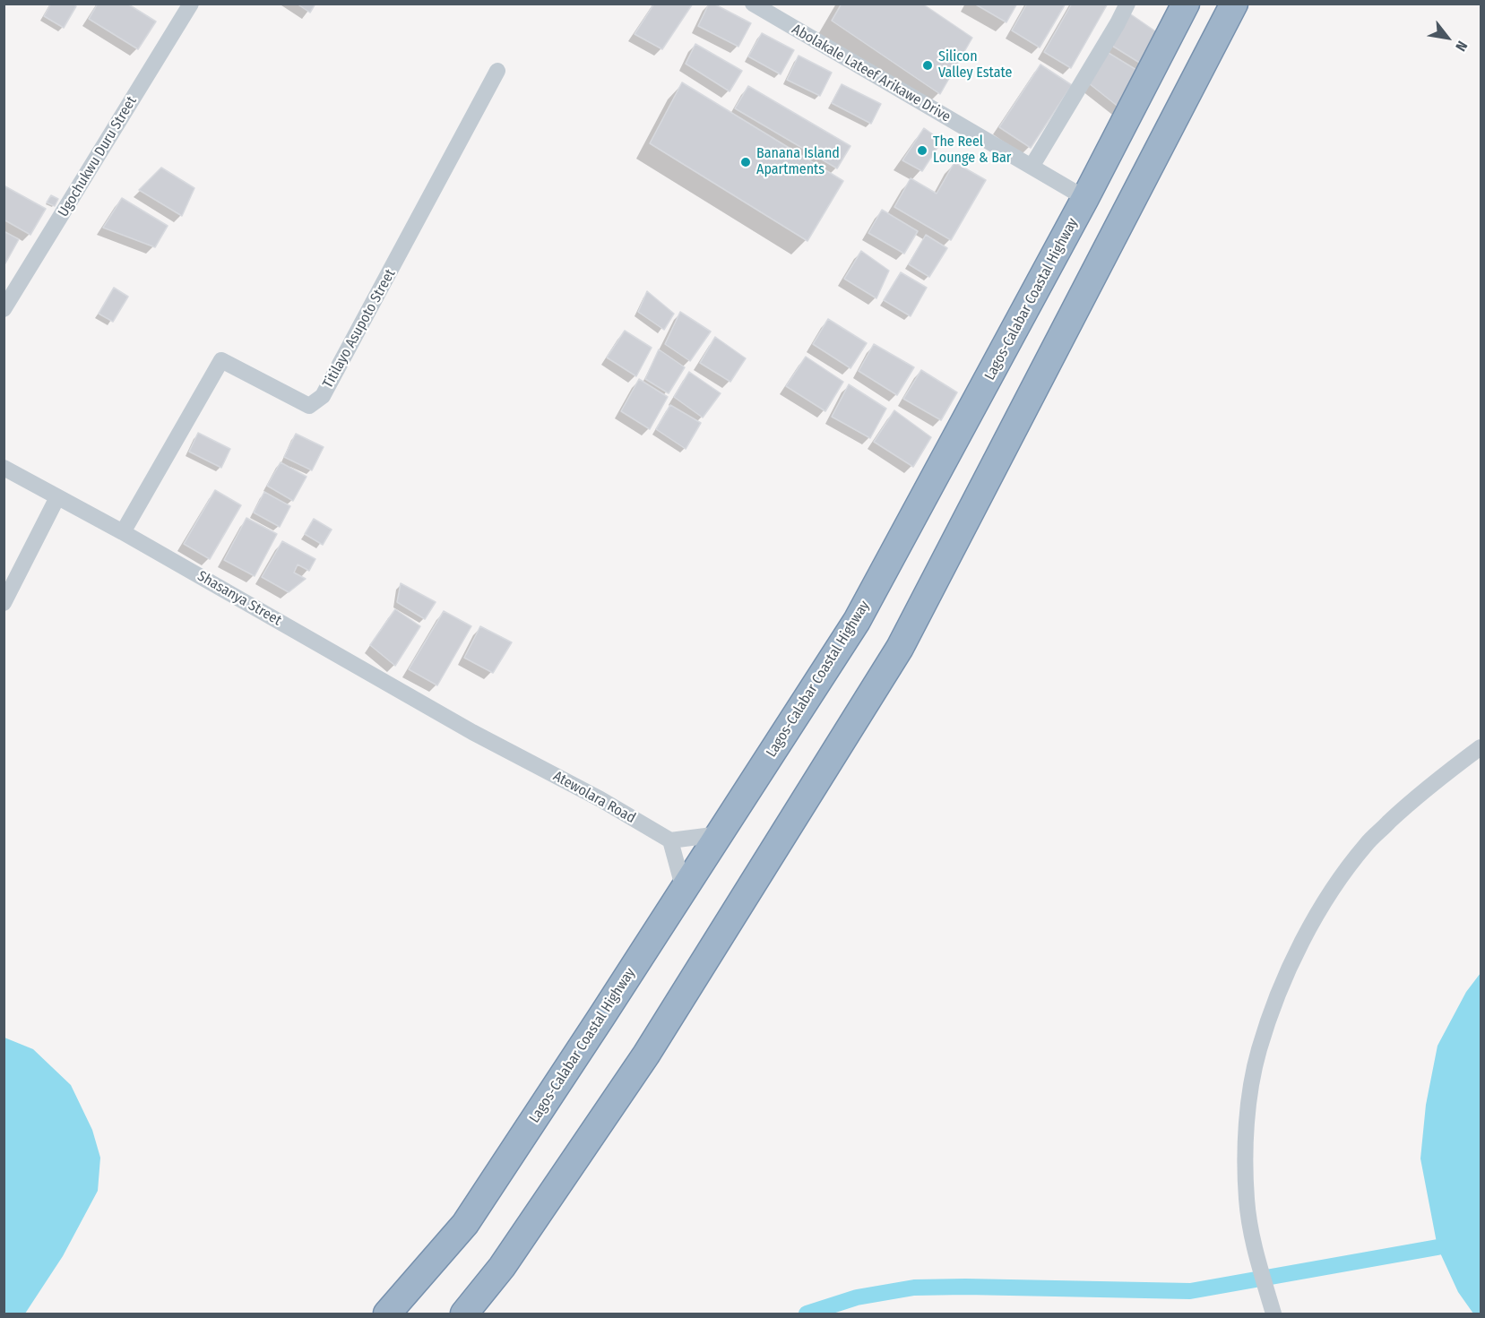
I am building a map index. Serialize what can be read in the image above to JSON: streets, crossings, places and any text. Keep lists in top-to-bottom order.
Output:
{
  "streets": {
    "highway": ["Lagos-Calabar Coastal Highway"],
    "street": [
      "Abolakale Lateef Arikawe Drive",
      "Ugochukwu Duru Street",
      "Titilayo Asupoto Street",
      "Shasanya Street",
      "Atewolara Road"
    ]
  },
  "crossings": [
    ["Titilayo Asupoto Street", "Shasanya Street"],
    ["Shasanya Street", "Atewolara Road"]
  ],
  "places": ["Silicon Valley Estate", "The Reel Lounge & Bar", "Banana Island Apartments"],
  "north": "bottom right"
}
